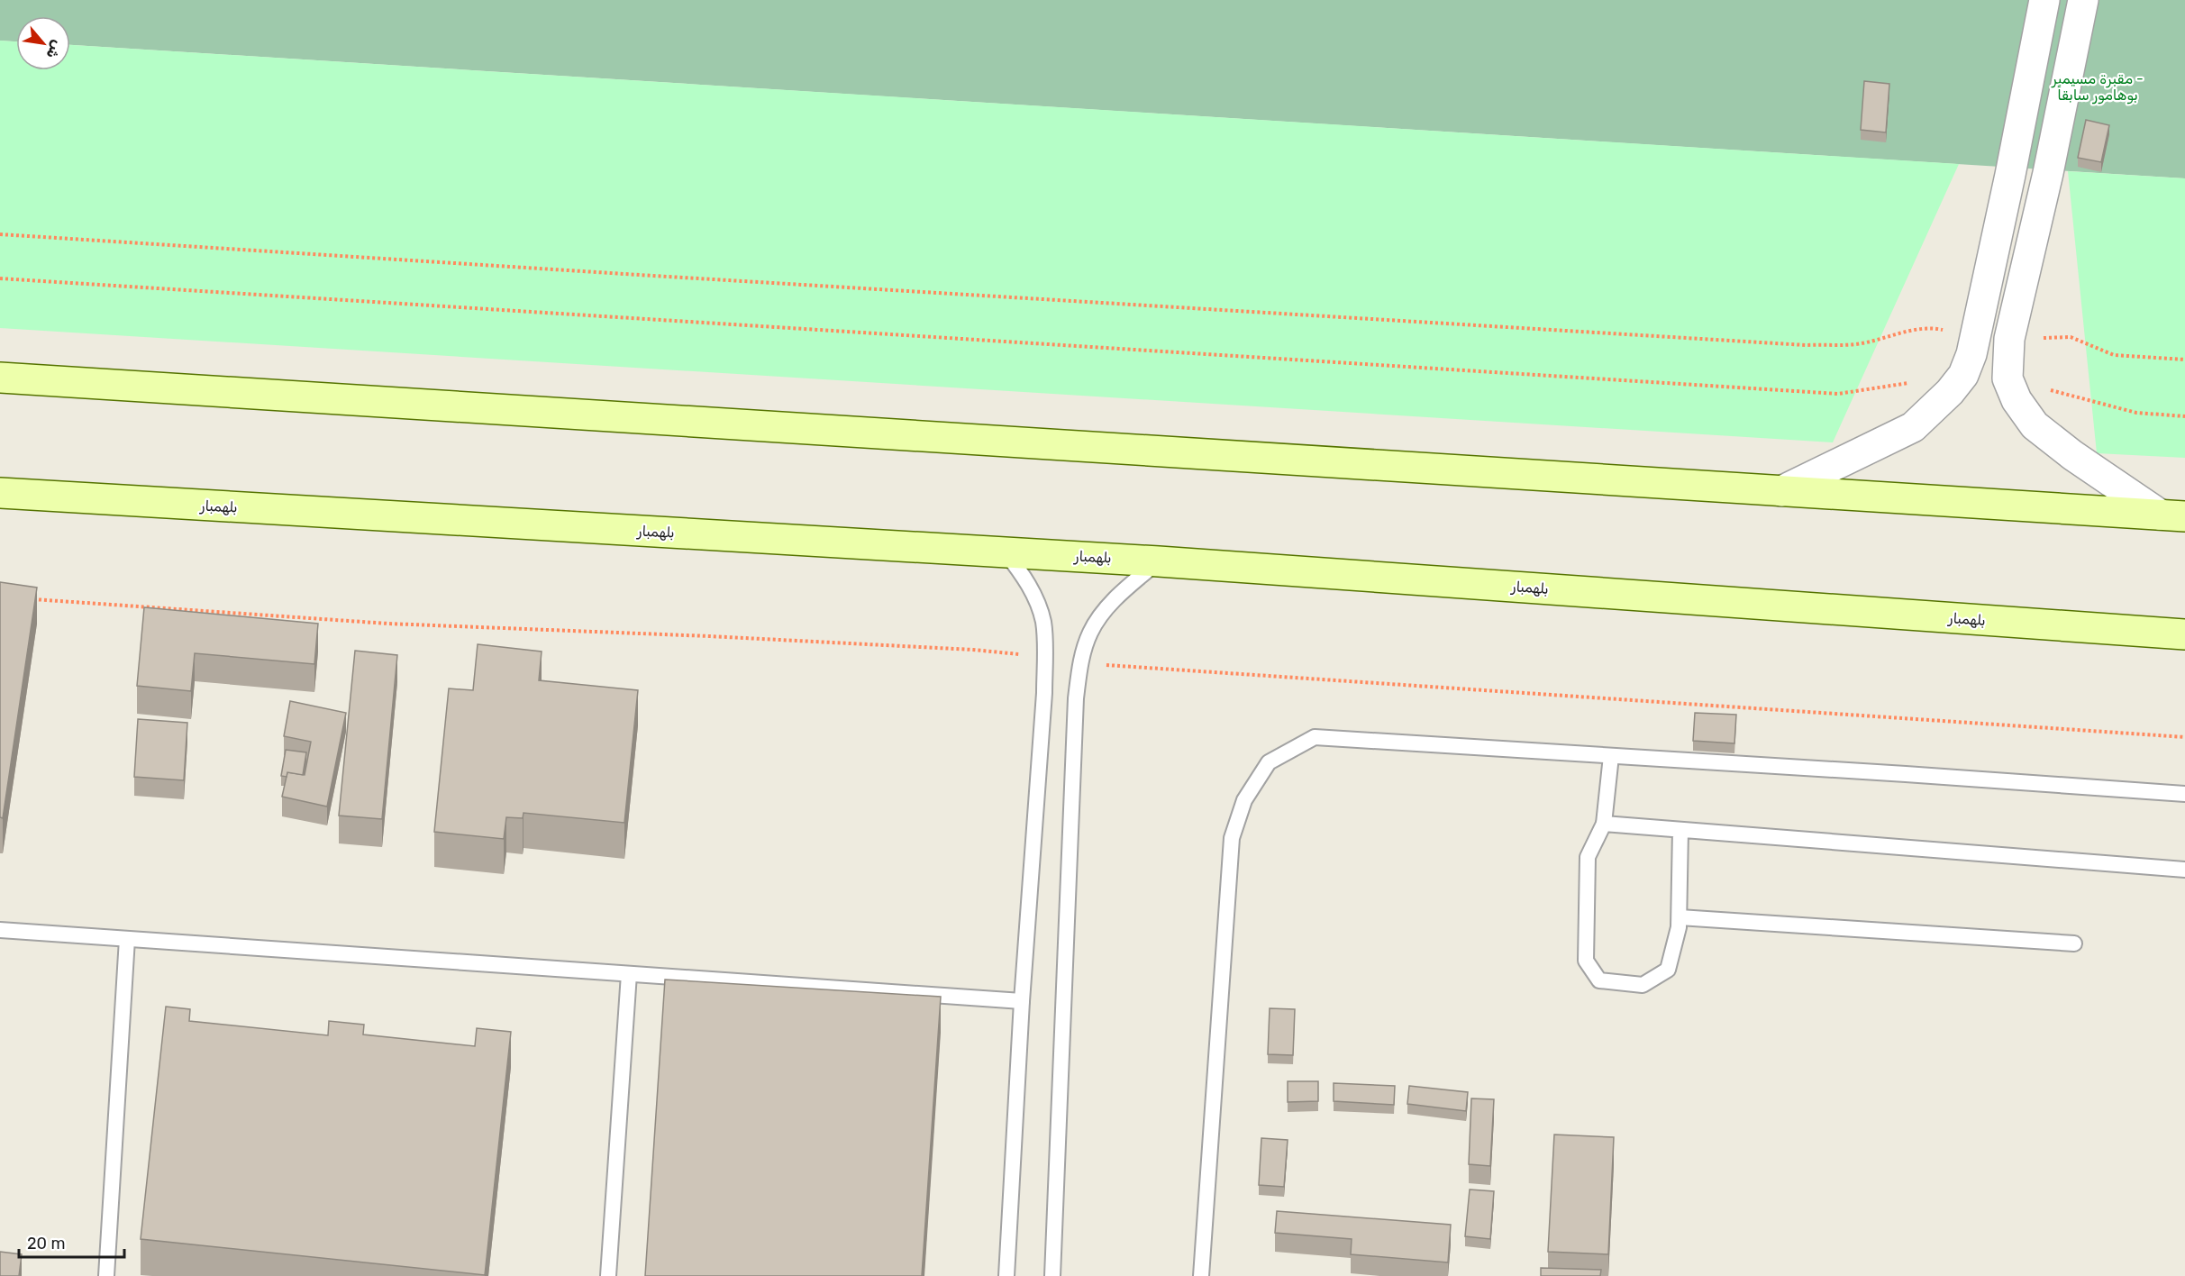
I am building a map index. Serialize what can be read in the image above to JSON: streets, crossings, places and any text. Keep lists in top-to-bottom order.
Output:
{
  "streets": {
    "street": ["بلهمبار"]
  },
  "parks": ["مقبرة مسيمير - بوهامور سابقاً"],
  "scale_bar": "20 m",
  "north": "bottom right"
}
